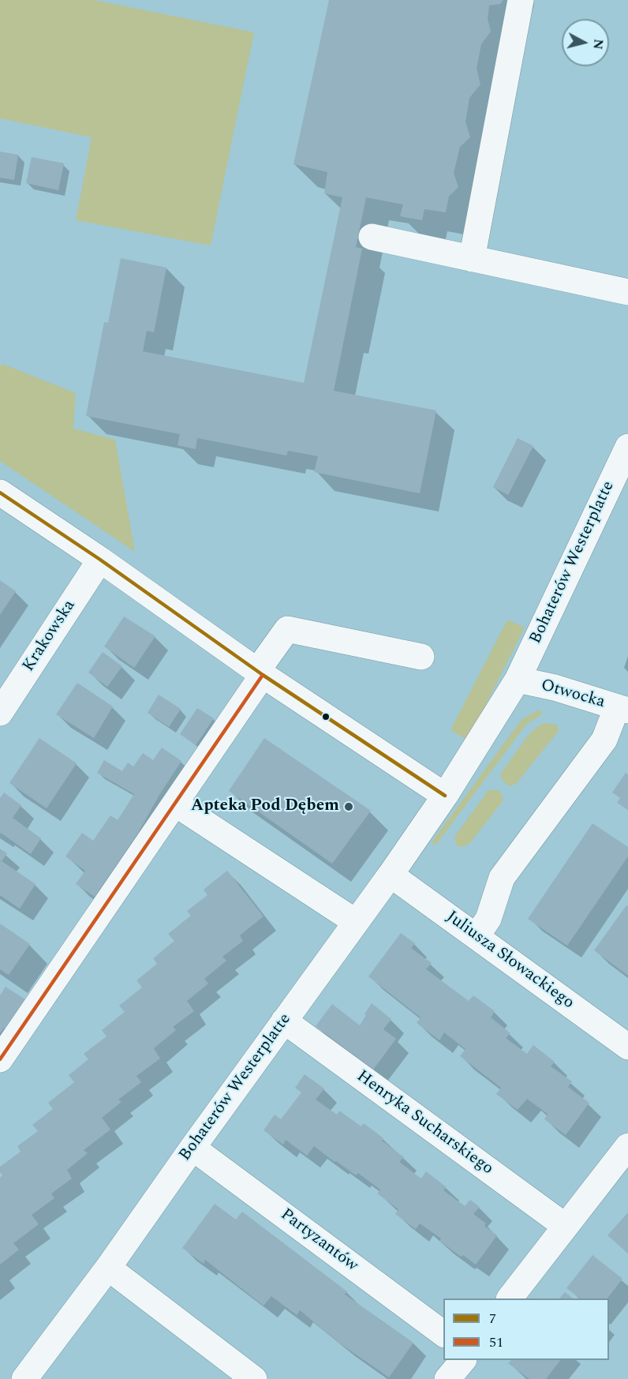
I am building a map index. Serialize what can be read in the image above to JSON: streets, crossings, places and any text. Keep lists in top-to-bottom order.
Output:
{
  "streets": {
    "street": [
      "Bohaterów Westerplatte",
      "Krakowska",
      "Otwocka",
      "Juliusza Słowackiego",
      "Henryka Sucharskiego",
      "Partyzantów"
    ]
  },
  "crossings": [
    ["Bohaterów Westerplatte", "Otwocka"],
    ["Bohaterów Westerplatte", "Juliusza Słowackiego"],
    ["Bohaterów Westerplatte", "Henryka Sucharskiego"],
    ["Bohaterów Westerplatte", "Partyzantów"]
  ],
  "places": ["Apteka Pod Dębem"],
  "lines": ["transit line 7", "transit line 51"],
  "legend": ["7", "51"],
  "north": "right"
}
